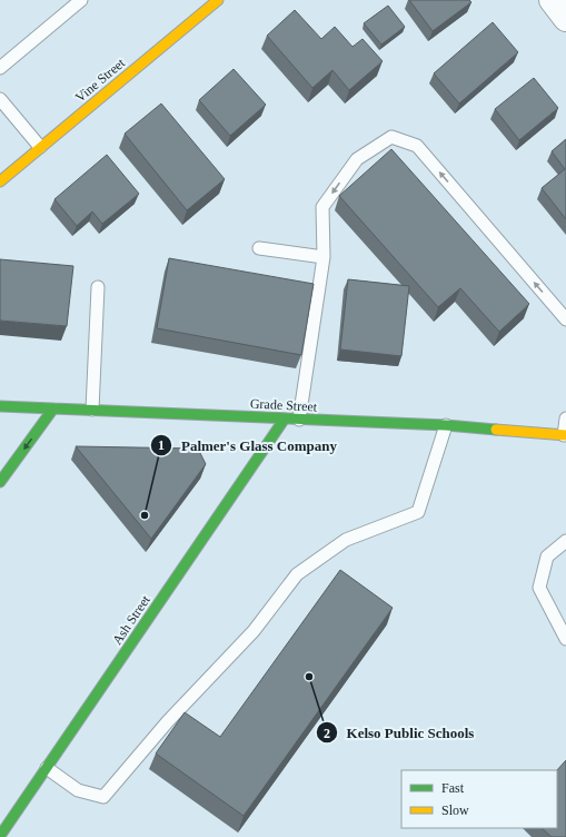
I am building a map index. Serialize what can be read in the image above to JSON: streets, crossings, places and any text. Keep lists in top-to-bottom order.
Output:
{
  "streets": {
    "street": ["Vine Street", "Grade Street", "Ash Street"]
  },
  "crossings": [
    ["Grade Street", "Ash Street"]
  ],
  "places": ["Palmer's Glass Company", "Kelso Public Schools"],
  "legend": ["Fast", "Slow"]
}
